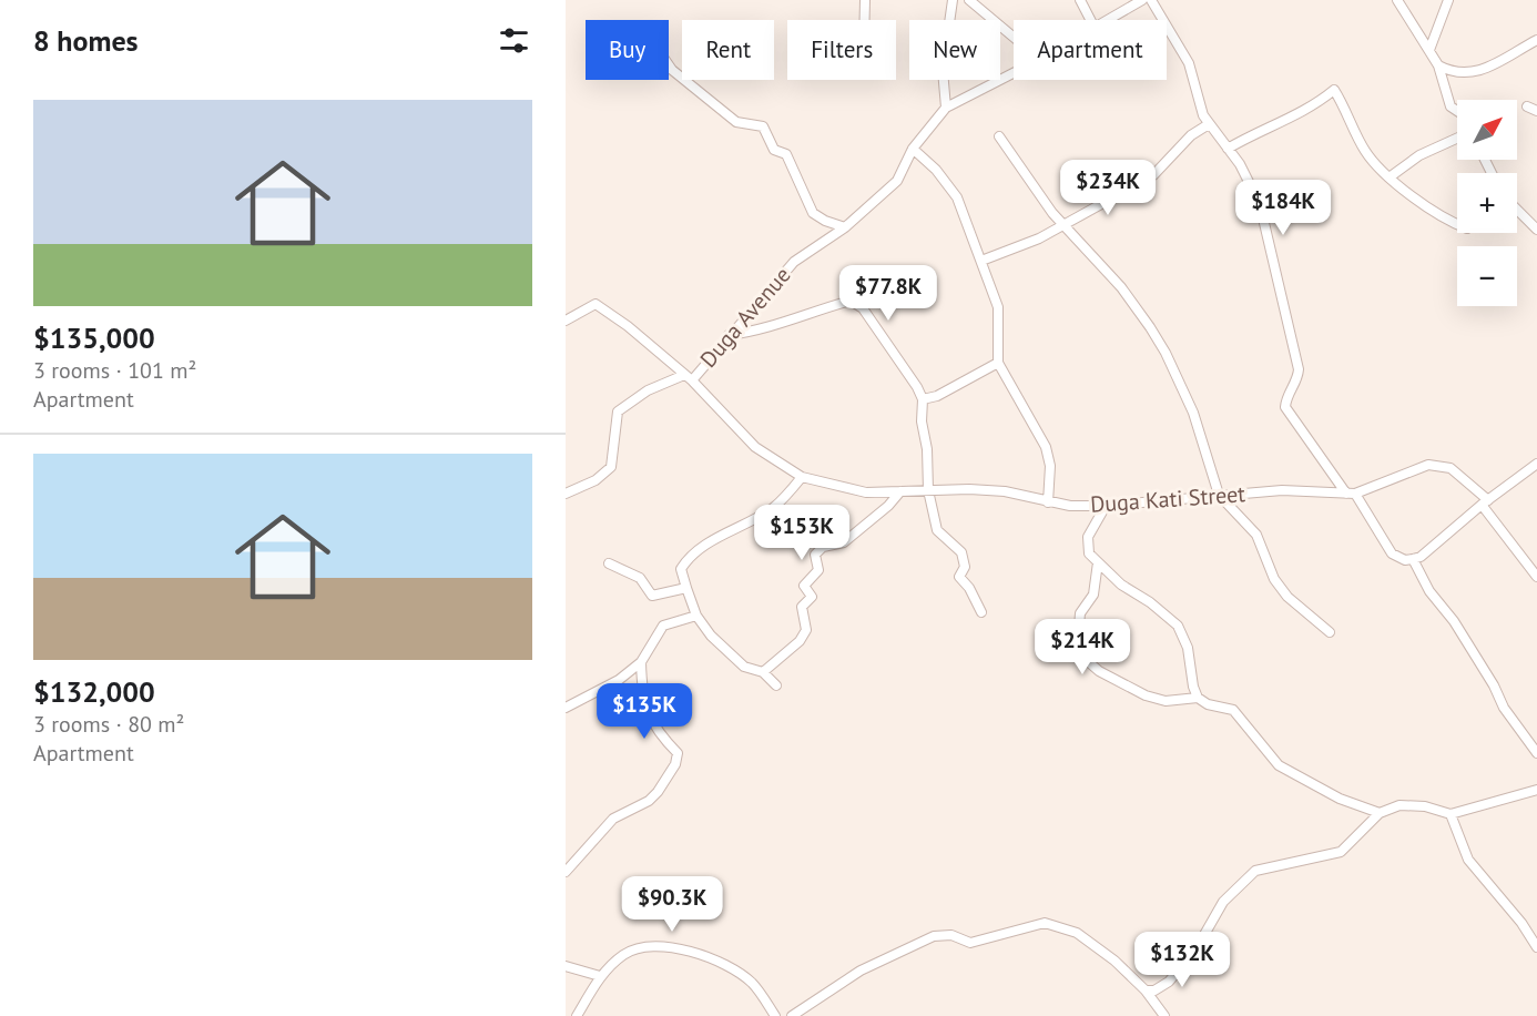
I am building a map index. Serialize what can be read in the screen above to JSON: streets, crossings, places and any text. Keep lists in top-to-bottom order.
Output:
{
  "streets": {
    "street": ["Duga Avenue", "Duga Kati Street"]
  },
  "crossings": [
    ["Duga Avenue", "Duga Kati Street"]
  ],
  "north": "top right",
  "page": {
    "heading": "8 homes",
    "chip": [
      "Buy",
      "Rent",
      "Filters",
      "New",
      "Apartment"
    ],
    "list": [
      {
        "name": "$135,000",
        "note": "3 rooms · 101 m² · Apartment"
      },
      {
        "name": "$132,000",
        "note": "3 rooms · 80 m² · Apartment"
      }
    ],
    "map_buttons": ["+", "−"],
    "price": [
      "$234K",
      "$184K",
      "$77.8K",
      "$153K",
      "$214K",
      "$135K",
      "$90.3K",
      "$132K"
    ]
  }
}
